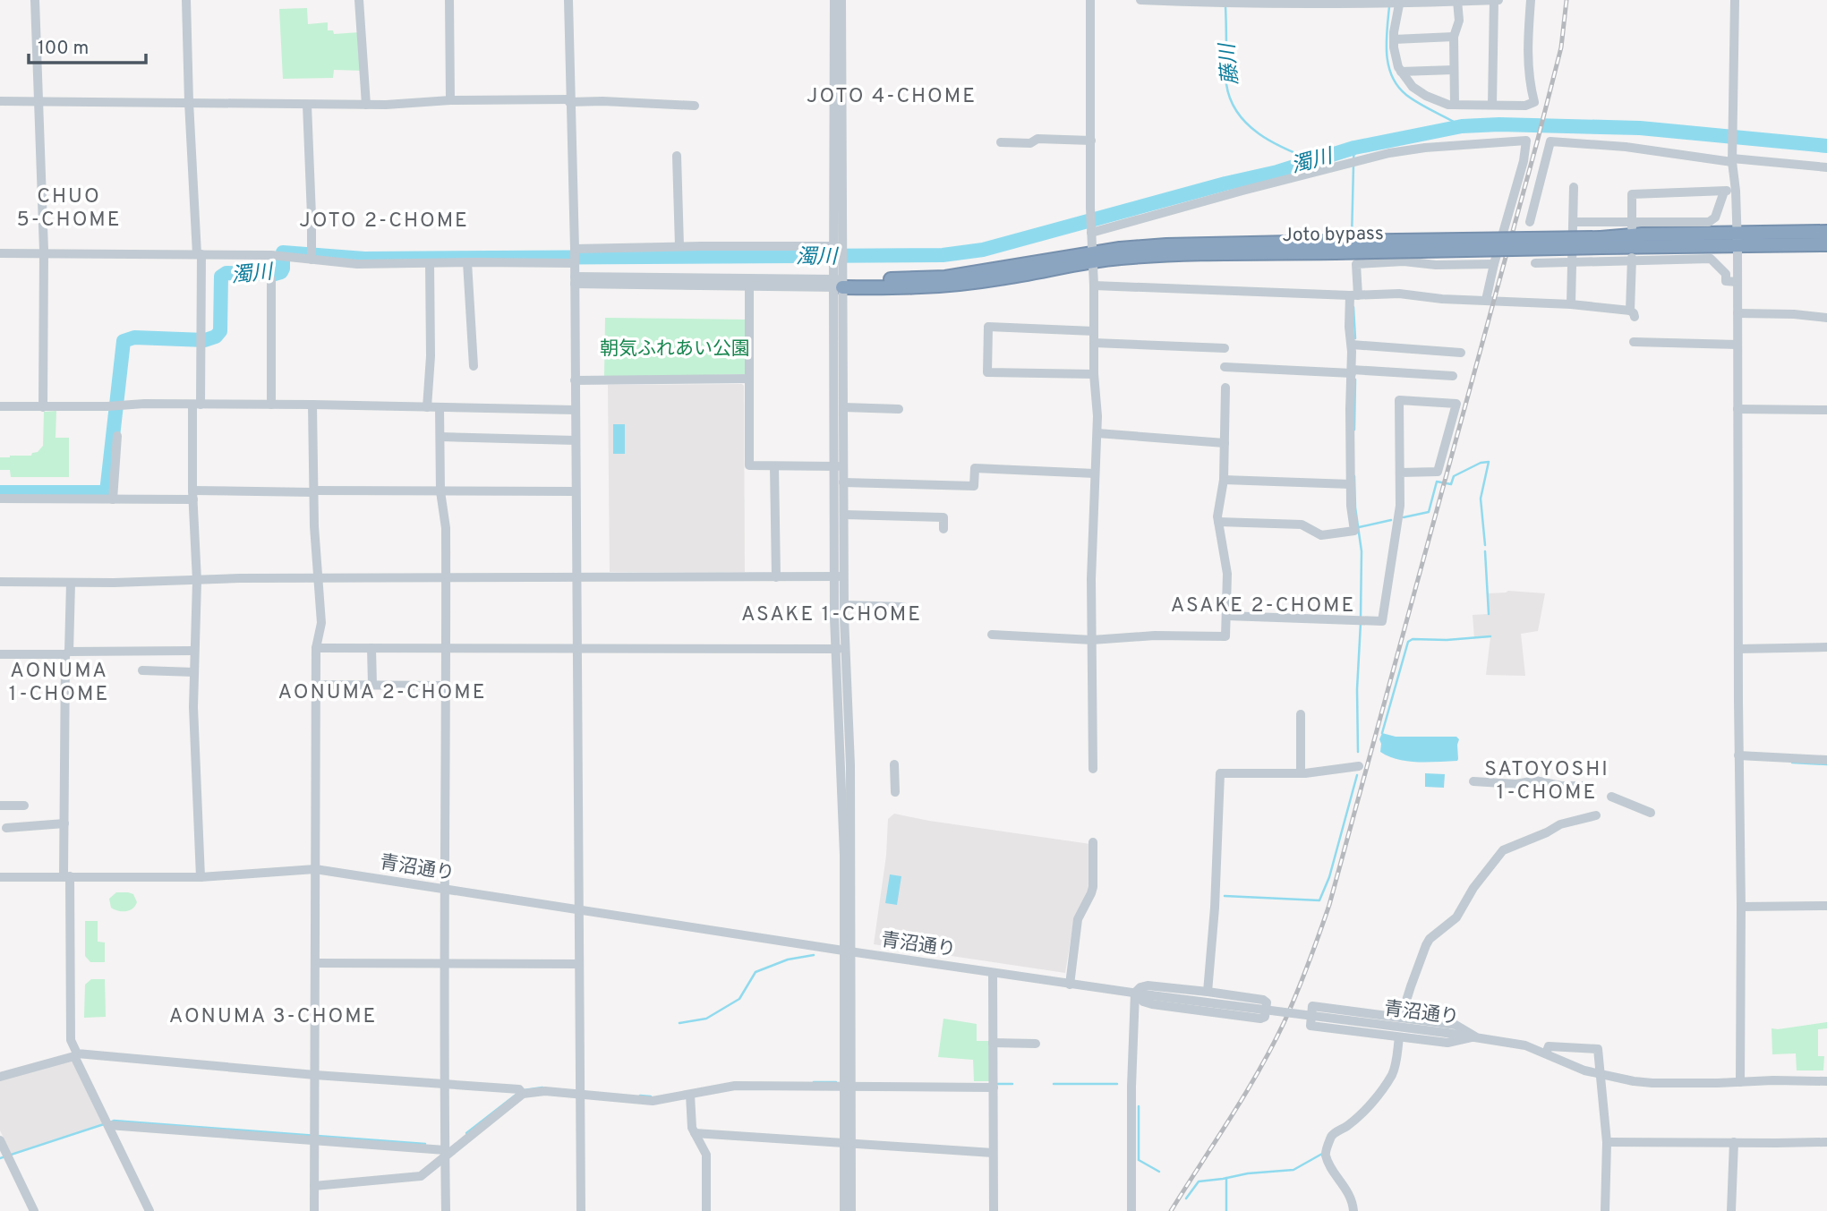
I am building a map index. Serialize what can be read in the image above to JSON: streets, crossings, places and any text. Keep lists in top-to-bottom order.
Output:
{
  "streets": {
    "highway": ["Joto bypass"],
    "street": ["青沼通り"]
  },
  "districts": [
    "JOTO 4-CHOME",
    "CHUO 5-CHOME",
    "JOTO 2-CHOME",
    "ASAKE 2-CHOME",
    "ASAKE 1-CHOME",
    "AONUMA 1-CHOME",
    "AONUMA 2-CHOME",
    "SATOYOSHI 1-CHOME",
    "AONUMA 3-CHOME"
  ],
  "water": ["藤川", "濁川"],
  "parks": ["朝気ふれあい公園"],
  "scale_bar": "100 m"
}
